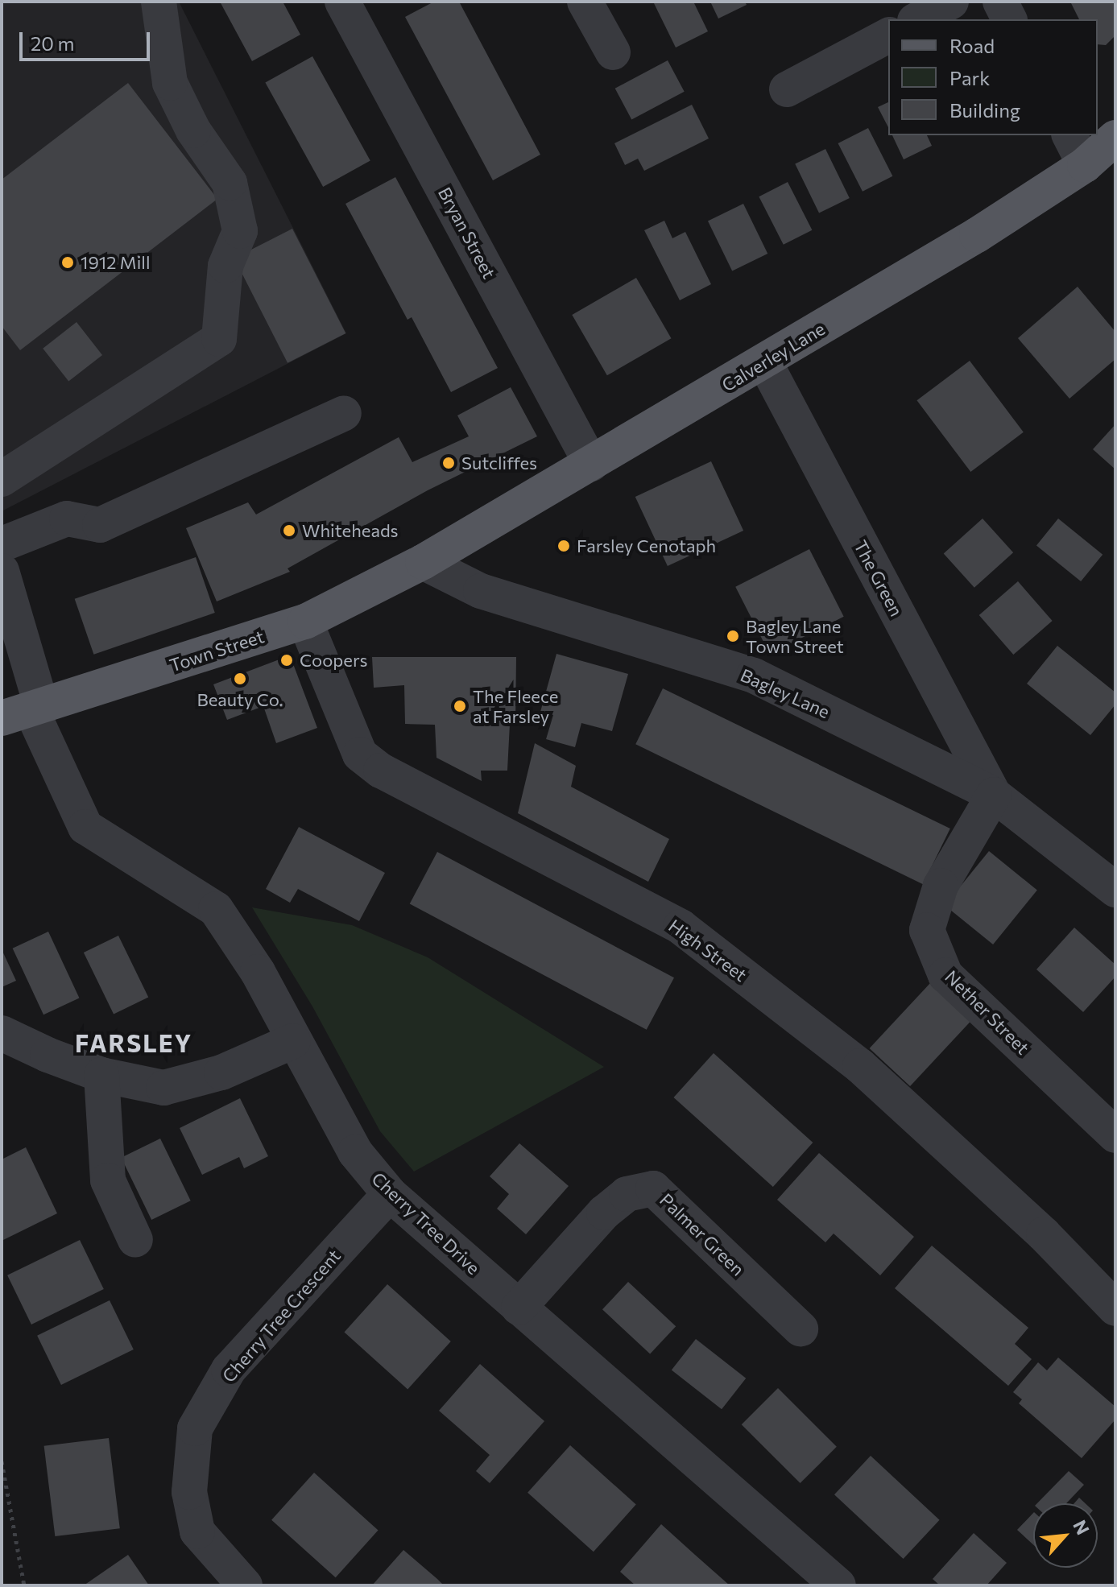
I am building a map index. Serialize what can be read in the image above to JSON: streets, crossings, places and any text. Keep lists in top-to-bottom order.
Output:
{
  "streets": {
    "main road": ["Calverley Lane", "Town Street"],
    "street": [
      "Bryan Street",
      "The Green",
      "Bagley Lane",
      "High Street",
      "Nether Street",
      "Cherry Tree Drive",
      "Palmer Green",
      "Cherry Tree Crescent"
    ]
  },
  "crossings": [
    ["Bryan Street", "Calverley Lane"],
    ["Calverley Lane", "The Green"],
    ["Calverley Lane", "Town Street"],
    ["Calverley Lane", "Bagley Lane"],
    ["The Green", "Bagley Lane"],
    ["The Green", "Nether Street"],
    ["Town Street", "Bagley Lane"],
    ["Town Street", "High Street"],
    ["Town Street", "Cherry Tree Drive"],
    ["Bagley Lane", "Nether Street"],
    ["Cherry Tree Drive", "Palmer Green"],
    ["Cherry Tree Drive", "Cherry Tree Crescent"]
  ],
  "districts": ["FARSLEY"],
  "places": [
    "1912 Mill",
    "Sutcliffes",
    "Whiteheads",
    "Farsley Cenotaph",
    "Bagley Lane Town Street",
    "Coopers",
    "Beauty Co.",
    "The Fleece at Farsley"
  ],
  "legend": ["Road", "Park", "Building"],
  "scale_bar": "20 m",
  "north": "top right"
}
